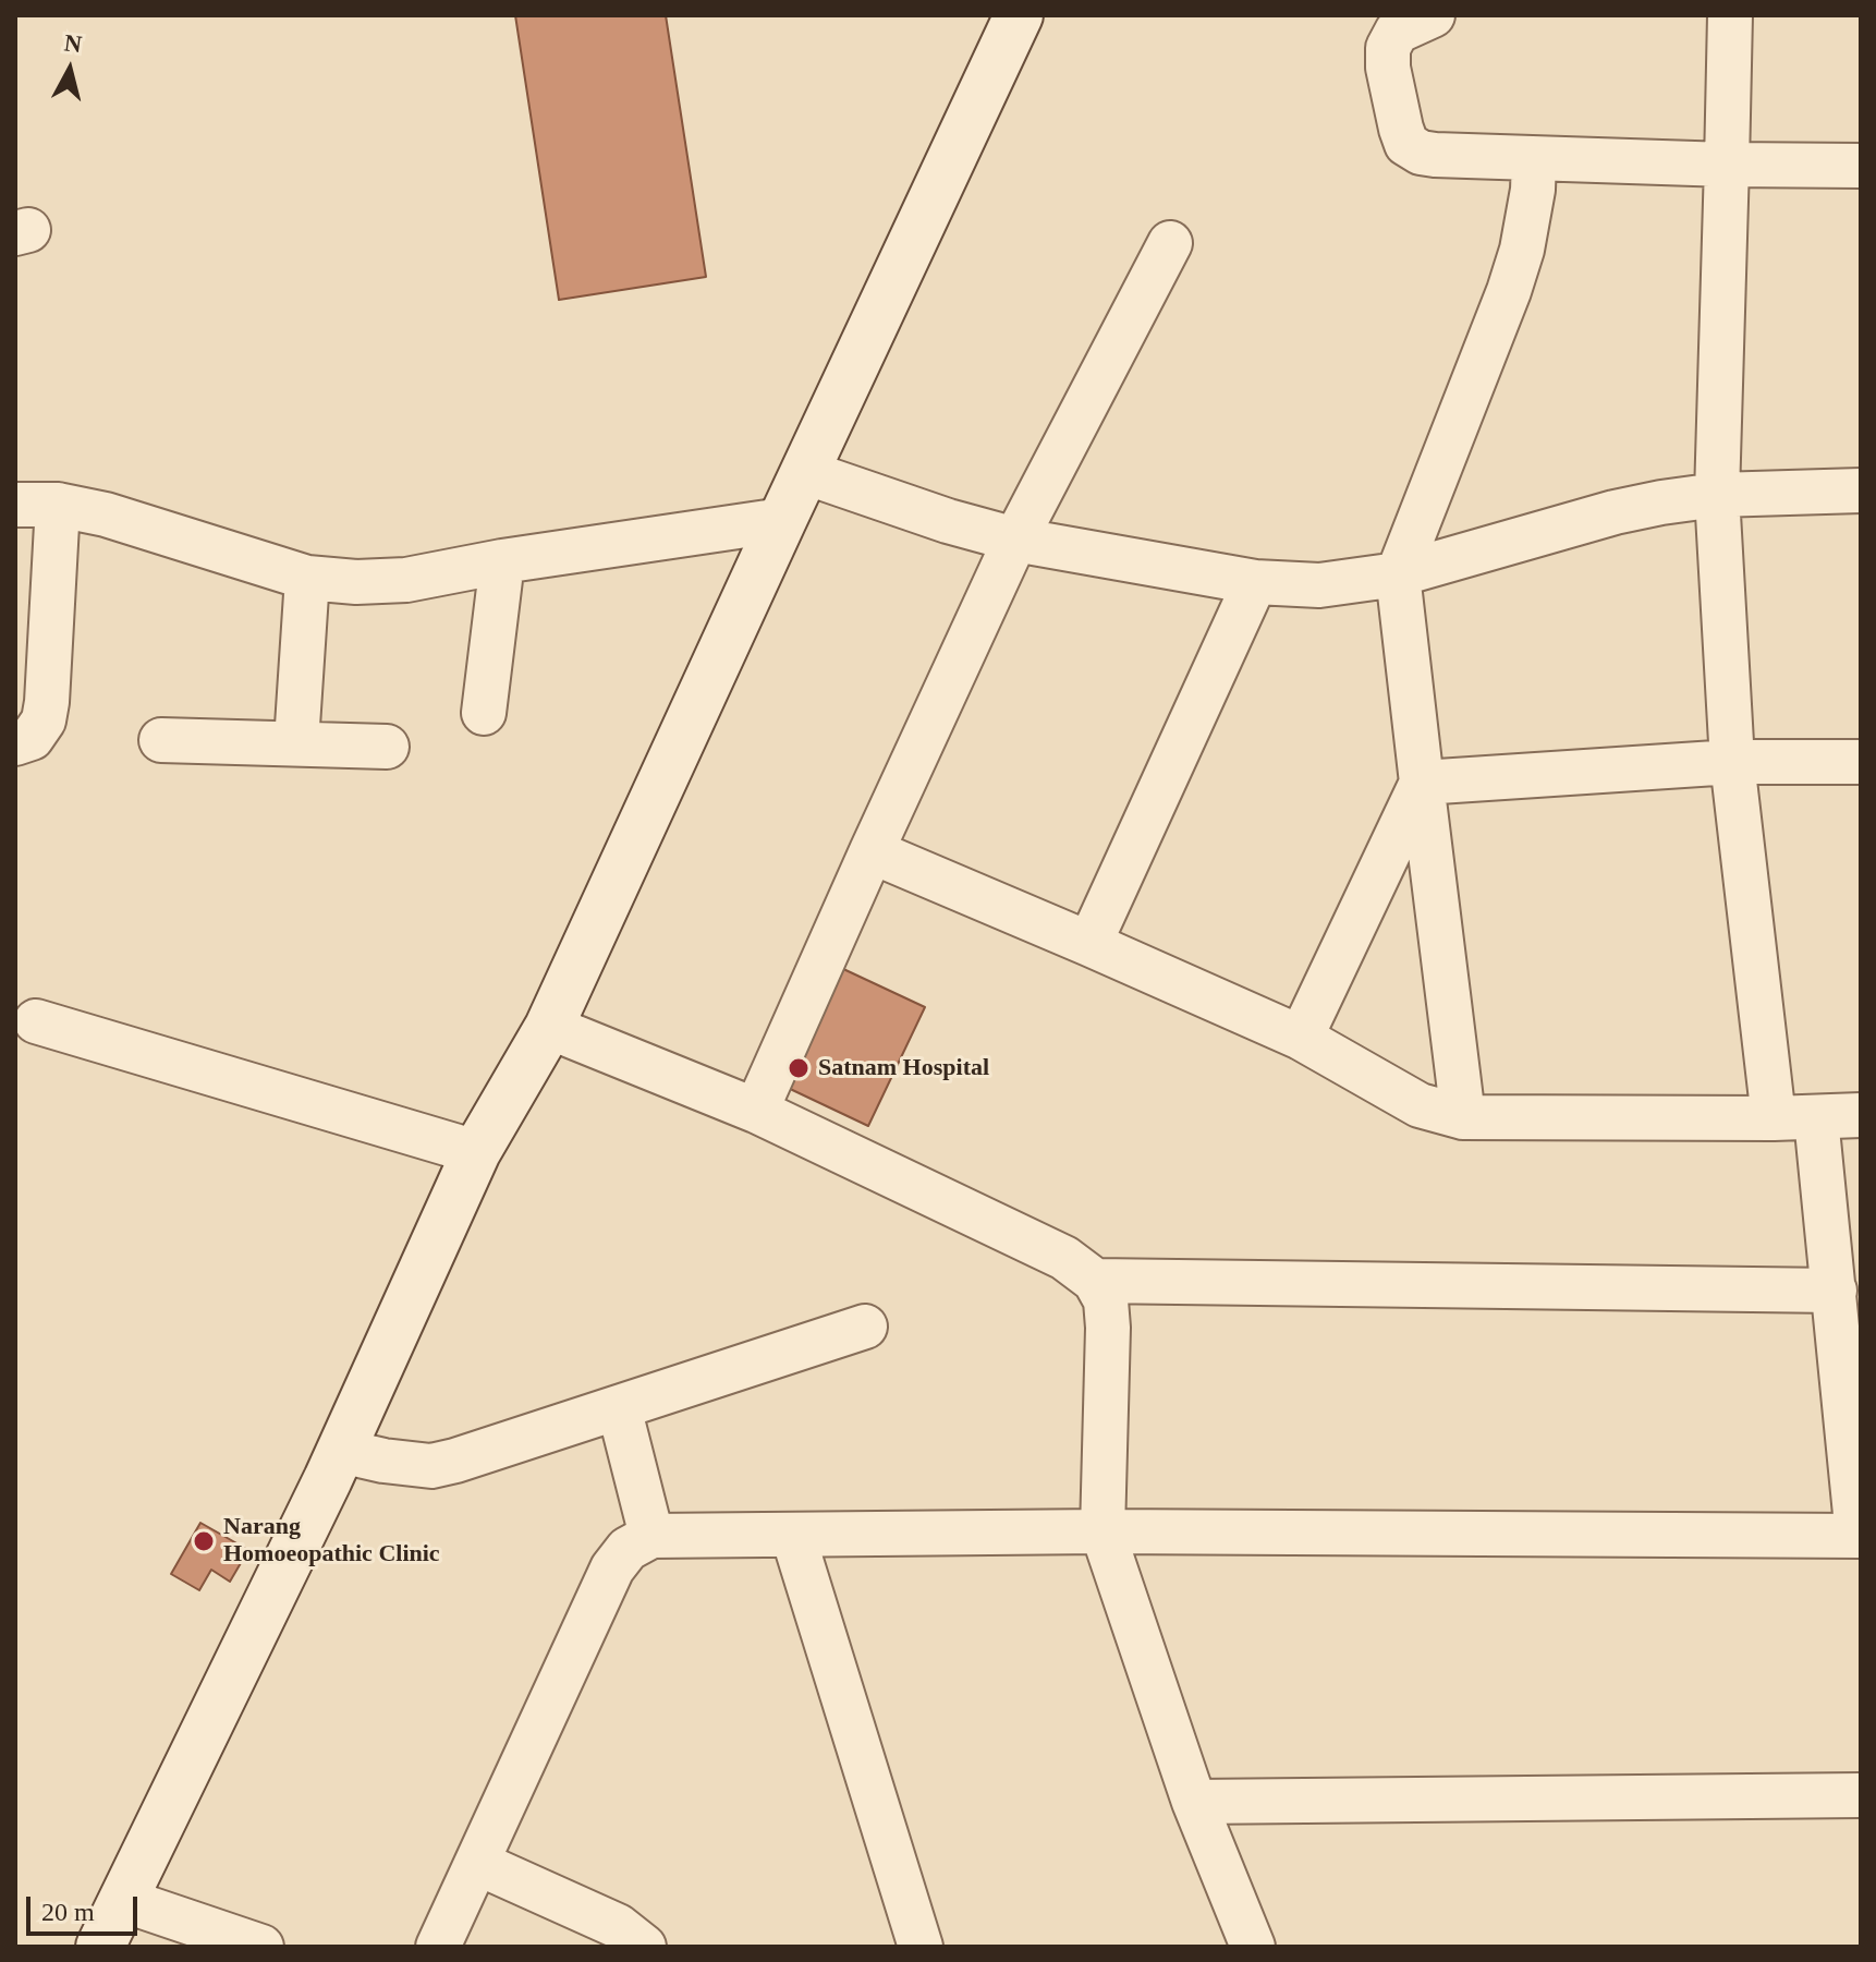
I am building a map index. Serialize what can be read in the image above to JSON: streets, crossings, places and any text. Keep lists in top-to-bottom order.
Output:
{
  "places": ["Satnam Hospital", "Narang Homoeopathic Clinic"],
  "scale_bar": "20 m",
  "north": "top"
}
